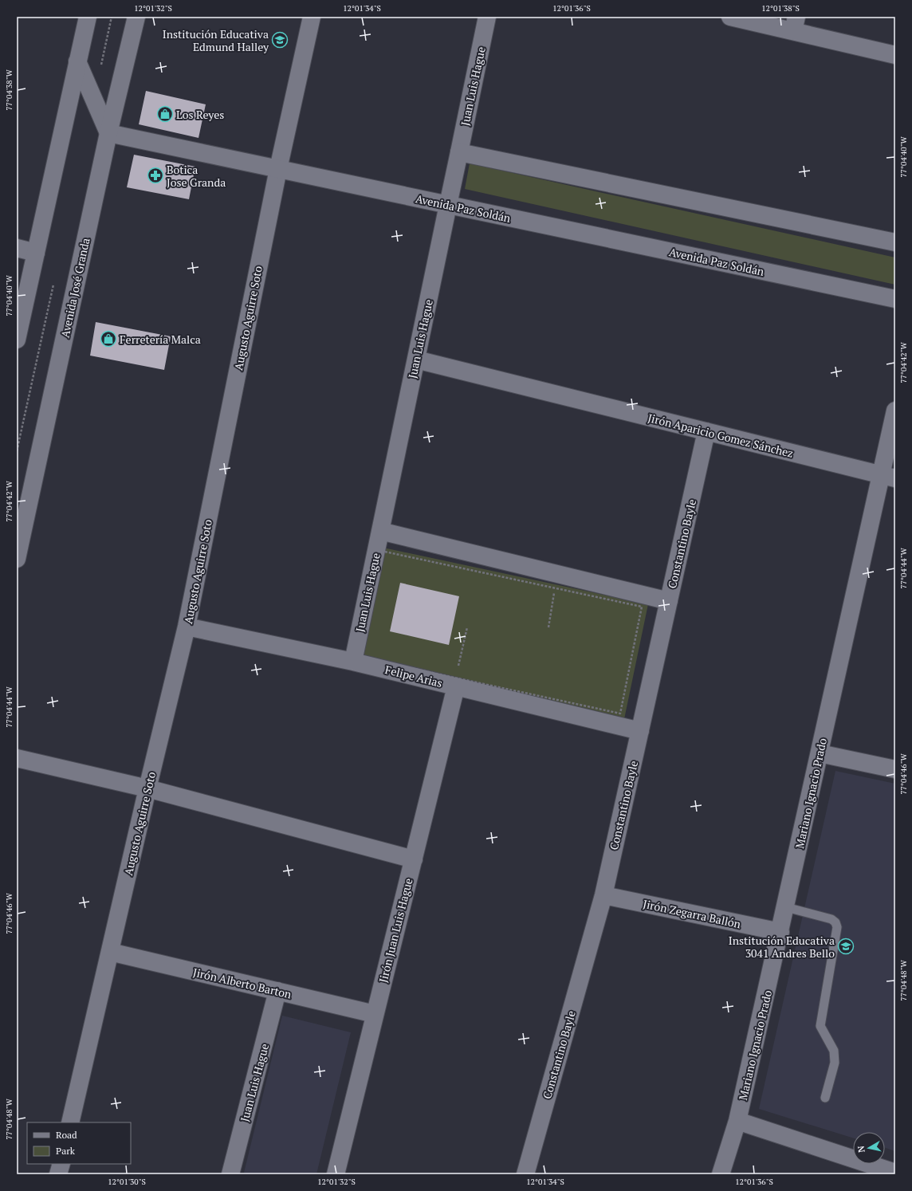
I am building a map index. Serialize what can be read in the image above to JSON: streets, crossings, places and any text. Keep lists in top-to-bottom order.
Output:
{
  "streets": {
    "street": [
      "Juan Luis Hague",
      "Avenida Paz Soldán",
      "Avenida José Granda",
      "Augusto Aguirre Soto",
      "Jirón Aparicio Gomez Sánchez",
      "Constantino Bayle",
      "Felipe Arias",
      "Mariano Ignacio Prado",
      "Jirón Zegarra Ballón",
      "Jirón Juan Luis Hague",
      "Jirón Alberto Barton"
    ]
  },
  "crossings": [
    ["Juan Luis Hague", "Avenida Paz Soldán"],
    ["Juan Luis Hague", "Jirón Aparicio Gomez Sánchez"],
    ["Juan Luis Hague", "Felipe Arias"],
    ["Juan Luis Hague", "Jirón Alberto Barton"],
    ["Avenida Paz Soldán", "Avenida José Granda"],
    ["Avenida Paz Soldán", "Augusto Aguirre Soto"],
    ["Augusto Aguirre Soto", "Felipe Arias"],
    ["Augusto Aguirre Soto", "Jirón Alberto Barton"],
    ["Jirón Aparicio Gomez Sánchez", "Constantino Bayle"],
    ["Jirón Aparicio Gomez Sánchez", "Mariano Ignacio Prado"],
    ["Constantino Bayle", "Felipe Arias"],
    ["Constantino Bayle", "Jirón Zegarra Ballón"],
    ["Felipe Arias", "Jirón Juan Luis Hague"],
    ["Mariano Ignacio Prado", "Jirón Zegarra Ballón"],
    ["Jirón Juan Luis Hague", "Jirón Alberto Barton"]
  ],
  "places": {
    "school or university": ["Institución Educativa Edmund Halley", "Institución Educativa 3041 Andres Bello"],
    "shop": ["Los Reyes", "Ferretería Malca"],
    "pharmacy": ["Botica Jose Granda"]
  },
  "legend": ["Road", "Park"],
  "north": "left",
  "coordinates": [
    "12°01'32\"S",
    "12°01'34\"S",
    "12°01'36\"S",
    "12°01'38\"S",
    "77°04'38\"W",
    "77°04'40\"W",
    "77°04'42\"W",
    "77°04'44\"W",
    "77°04'46\"W",
    "77°04'48\"W",
    "12°01'30\"S"
  ]
}
